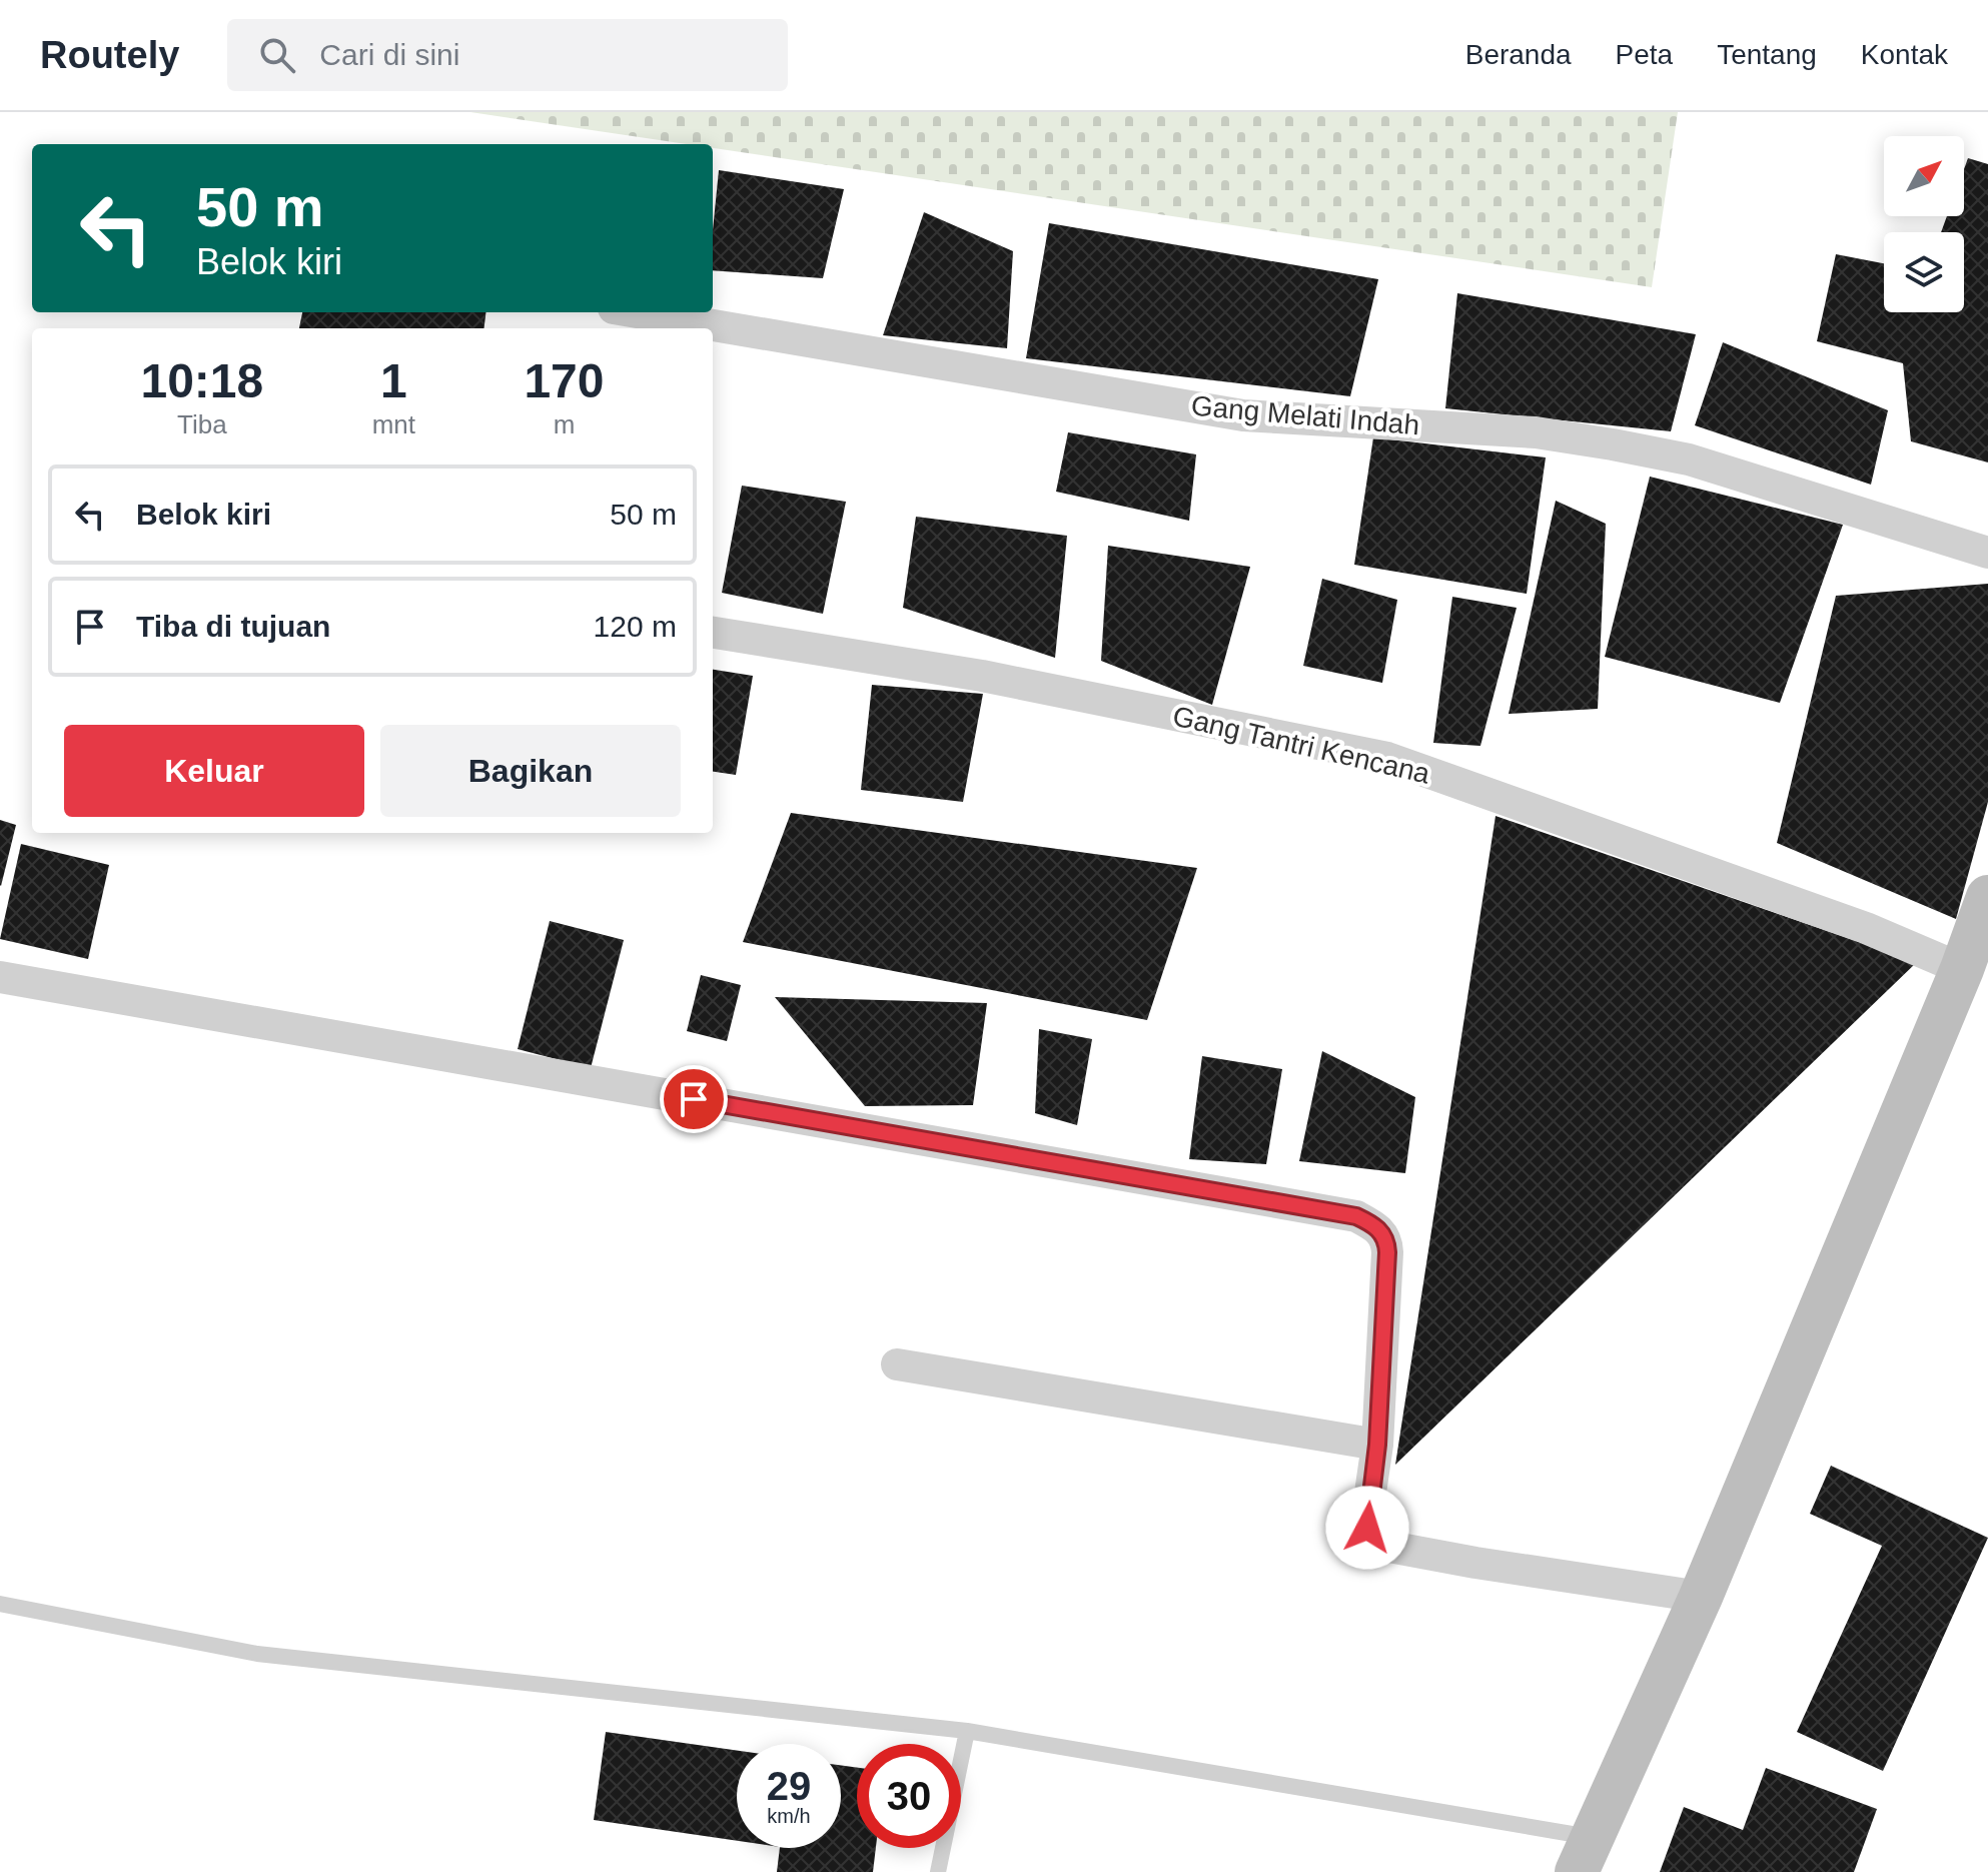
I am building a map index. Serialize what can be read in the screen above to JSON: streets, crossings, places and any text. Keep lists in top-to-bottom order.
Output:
{
  "streets": {
    "street": ["Gang Melati Indah", "Gang Tantri Kencana"]
  },
  "north": "top right",
  "page": {
    "header": "Routely",
    "search": "Cari di sini",
    "nav": [
      "Beranda",
      "Peta",
      "Tentang",
      "Kontak"
    ],
    "turn": ["50 m", "Belok kiri"],
    "eta": [
      "10:18",
      "Tiba",
      "1",
      "mnt",
      "170",
      "m"
    ],
    "list": [
      {
        "name": "Belok kiri",
        "value": "50 m"
      },
      {
        "name": "Tiba di tujuan",
        "value": "120 m"
      }
    ],
    "buttons": ["Keluar", "Bagikan"],
    "speed": "29 km/h",
    "limit": "30"
  }
}
